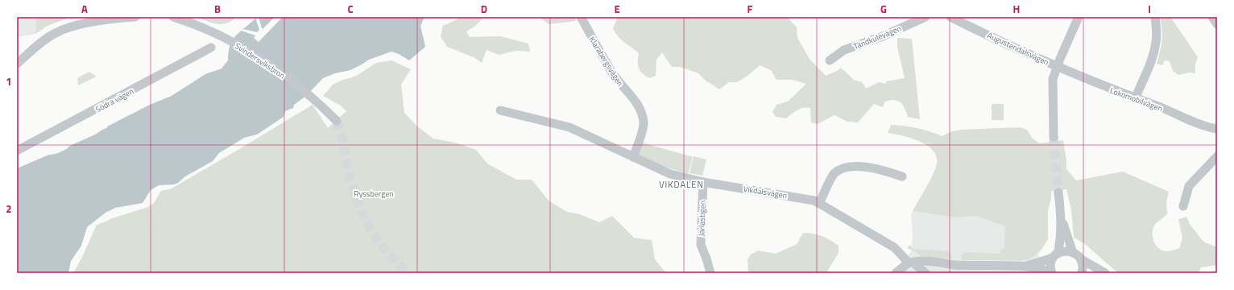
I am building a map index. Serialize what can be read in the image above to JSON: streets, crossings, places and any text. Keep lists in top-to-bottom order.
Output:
{
  "streets": {
    "street": [
      "Tändkulevägen",
      "Augustendalsvägen",
      "Svindersviksbron",
      "Klarabergsvägen",
      "Lokomobilvägen",
      "Södra vägen",
      "Vikdalsvägen",
      "Järlastigen"
    ]
  },
  "crossings": [
    ["Augustendalsvägen", "Lokomobilvägen"],
    ["Klarabergsvägen", "Vikdalsvägen"],
    ["Vikdalsvägen", "Järlastigen"]
  ],
  "districts": ["VIKDALEN"],
  "parks": ["Ryssbergen"],
  "grid": {
    "columns": [
      "A",
      "B",
      "C",
      "D",
      "E",
      "F",
      "G",
      "H",
      "I"
    ],
    "rows": ["1", "2"]
  }
}
